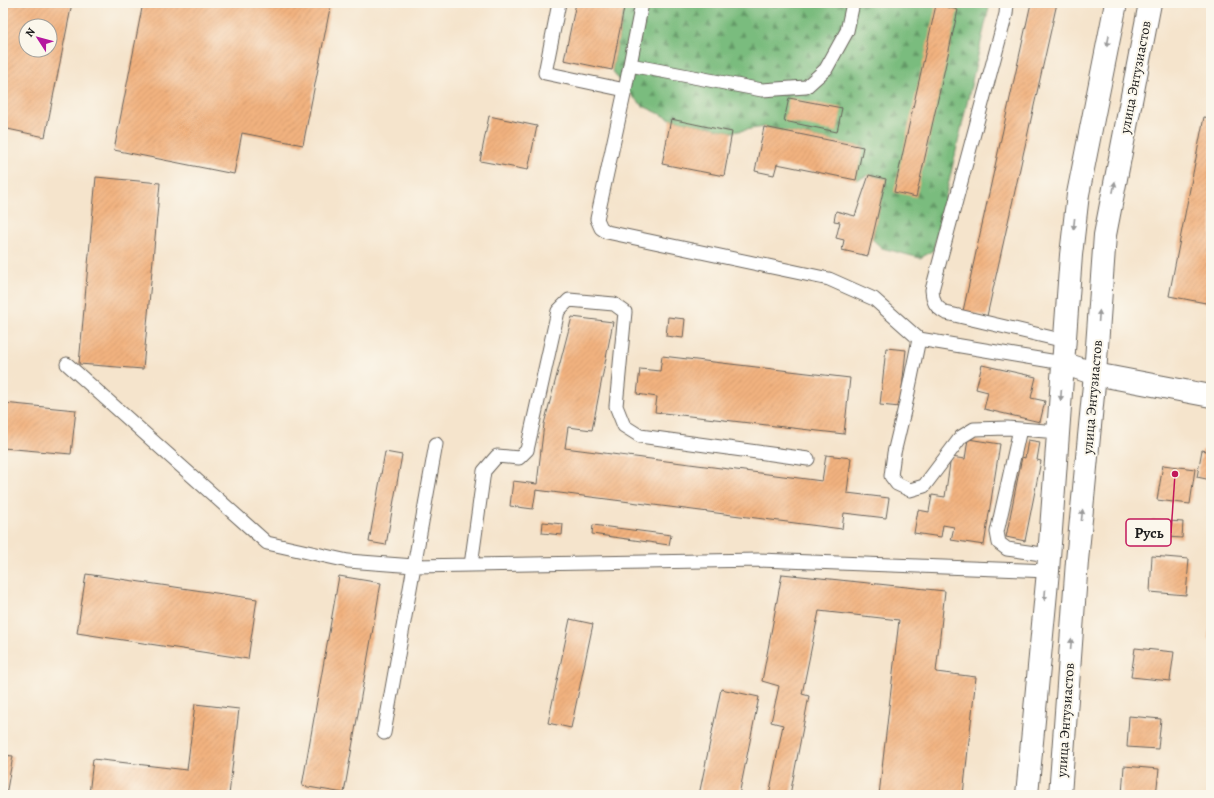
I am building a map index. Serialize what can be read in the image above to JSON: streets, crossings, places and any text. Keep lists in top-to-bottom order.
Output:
{
  "streets": {
    "main road": ["улица Энтузиастов"]
  },
  "places": ["Русь"],
  "north": "top left"
}
